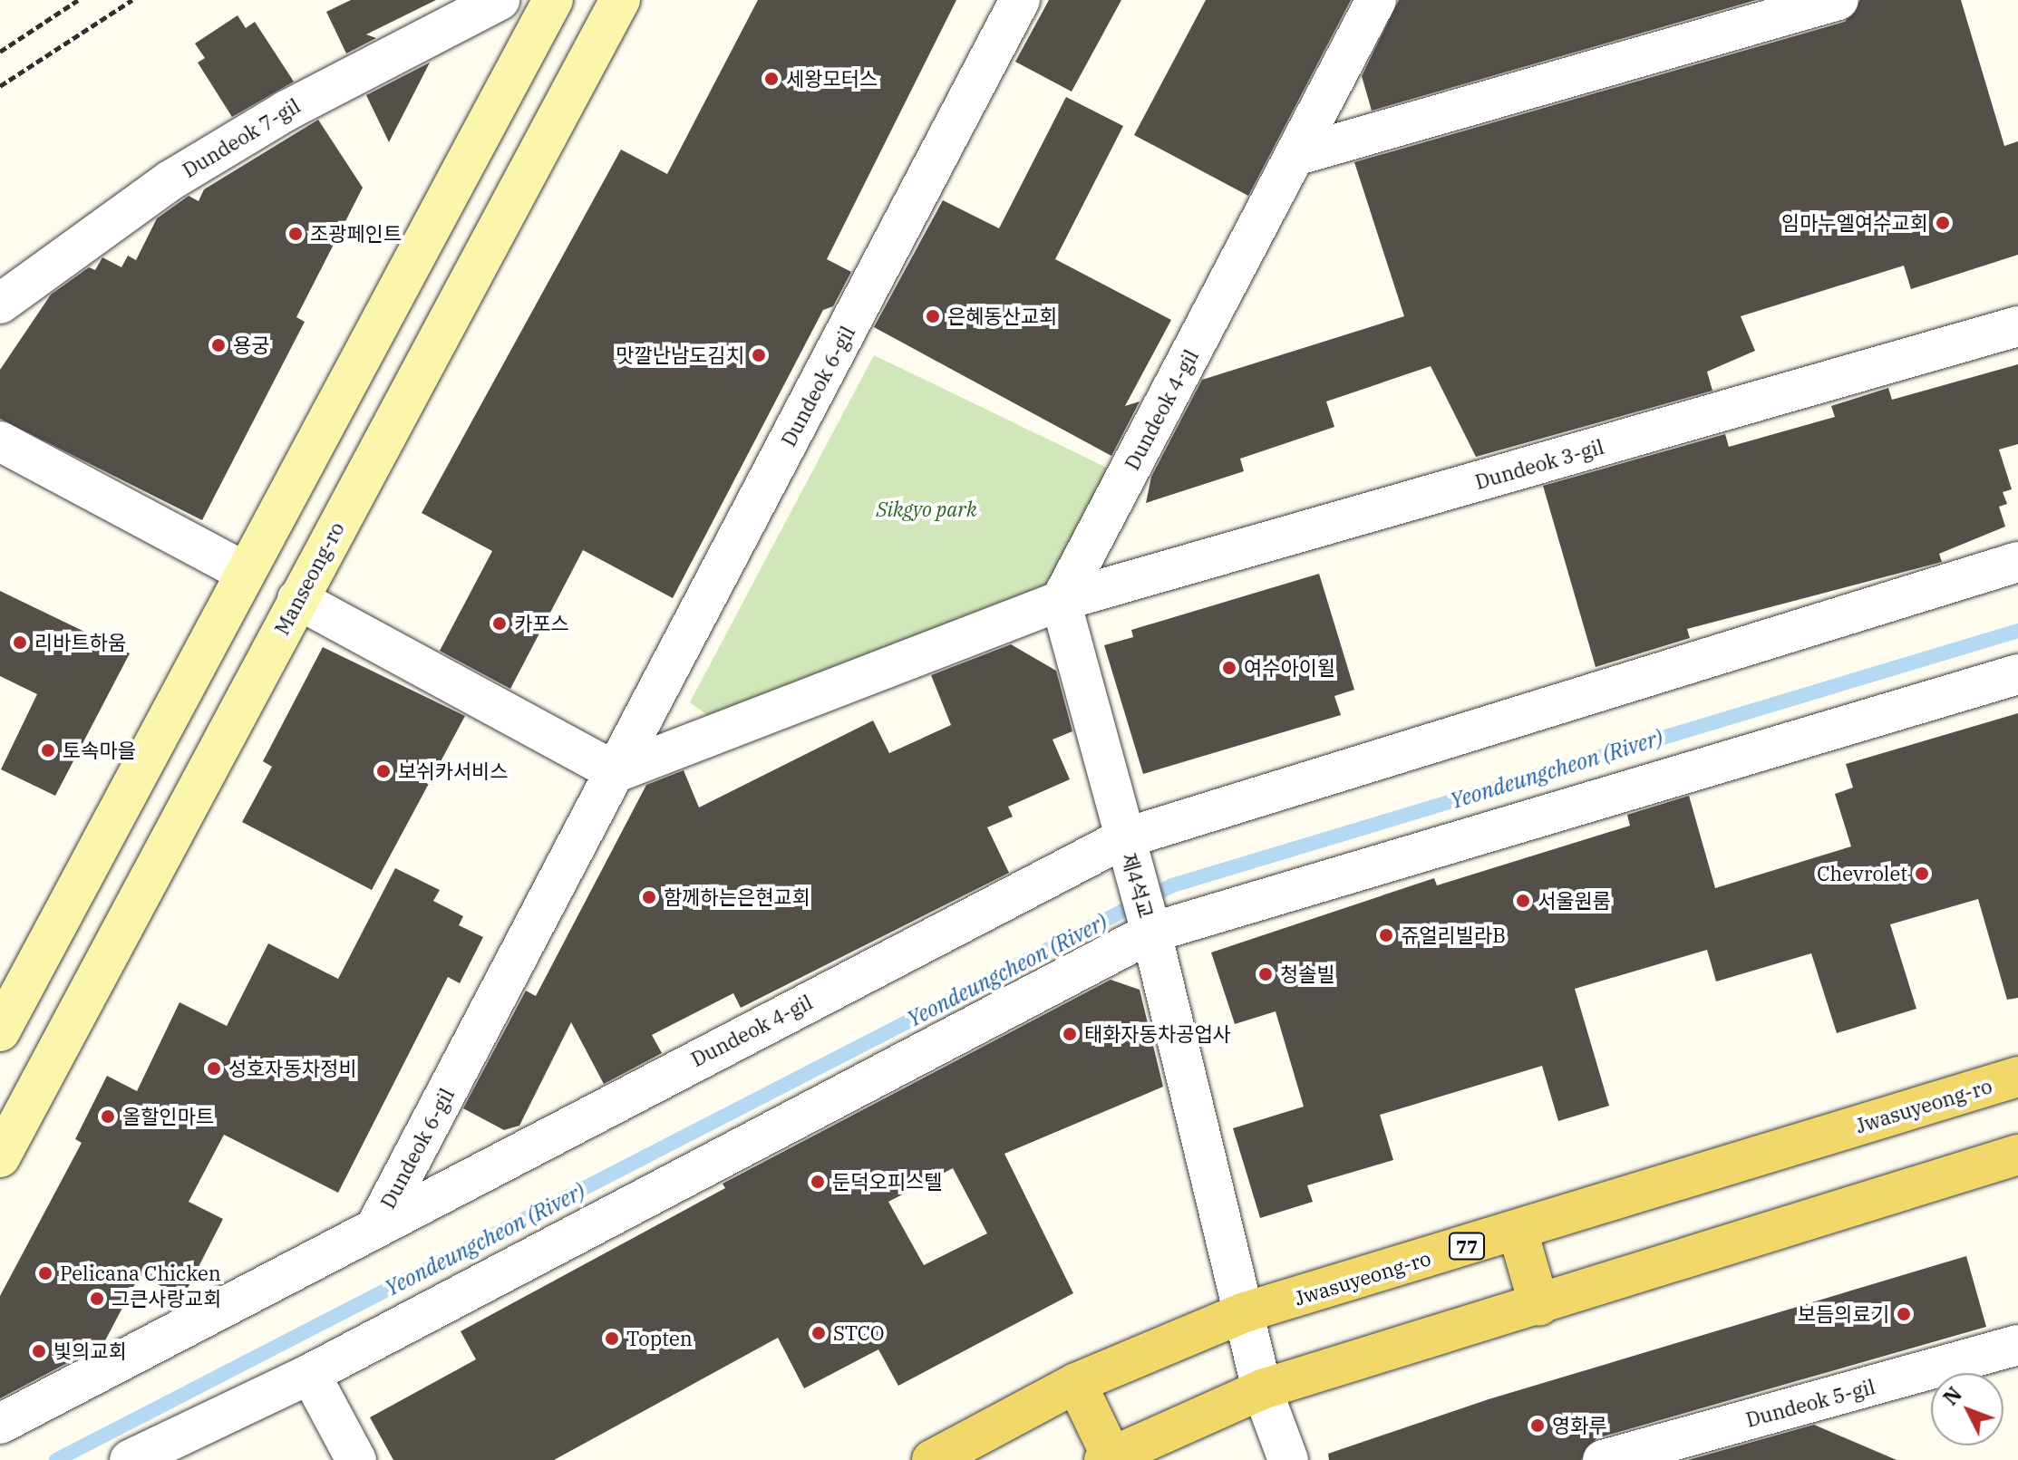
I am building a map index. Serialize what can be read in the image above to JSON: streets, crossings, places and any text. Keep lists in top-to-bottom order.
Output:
{
  "streets": {
    "main road": ["Jwasuyeong-ro", "77"],
    "street": [
      "Dundeok 7-gil",
      "Dundeok 6-gil",
      "Dundeok 4-gil",
      "Dundeok 3-gil",
      "Manseong-ro",
      "제4석교",
      "Dundeok 5-gil"
    ]
  },
  "crossings": [
    ["Dundeok 6-gil", "Dundeok 4-gil"],
    ["Dundeok 4-gil", "Dundeok 3-gil"],
    ["Dundeok 4-gil", "제4석교"]
  ],
  "water": ["Yeondeungcheon (River)"],
  "parks": ["Sikgyo park"],
  "places": [
    "세왕모터스",
    "임마누엘여수교회",
    "조광페인트",
    "은혜동산교회",
    "용궁",
    "맛깔난남도김치",
    "카포스",
    "리바트하움",
    "여수아이윌",
    "토속마을",
    "보쉬카서비스",
    "Chevrolet",
    "함께하는은현교회",
    "서울원룸",
    "쥬얼리빌라B",
    "청솔빌",
    "태화자동차공업사",
    "성호자동차정비",
    "올할인마트",
    "둔덕오피스텔",
    "Pelicana Chicken",
    "그큰사랑교회",
    "보듬의료기",
    "STCO",
    "Topten",
    "빛의교회",
    "영화루"
  ],
  "north": "top left"
}
